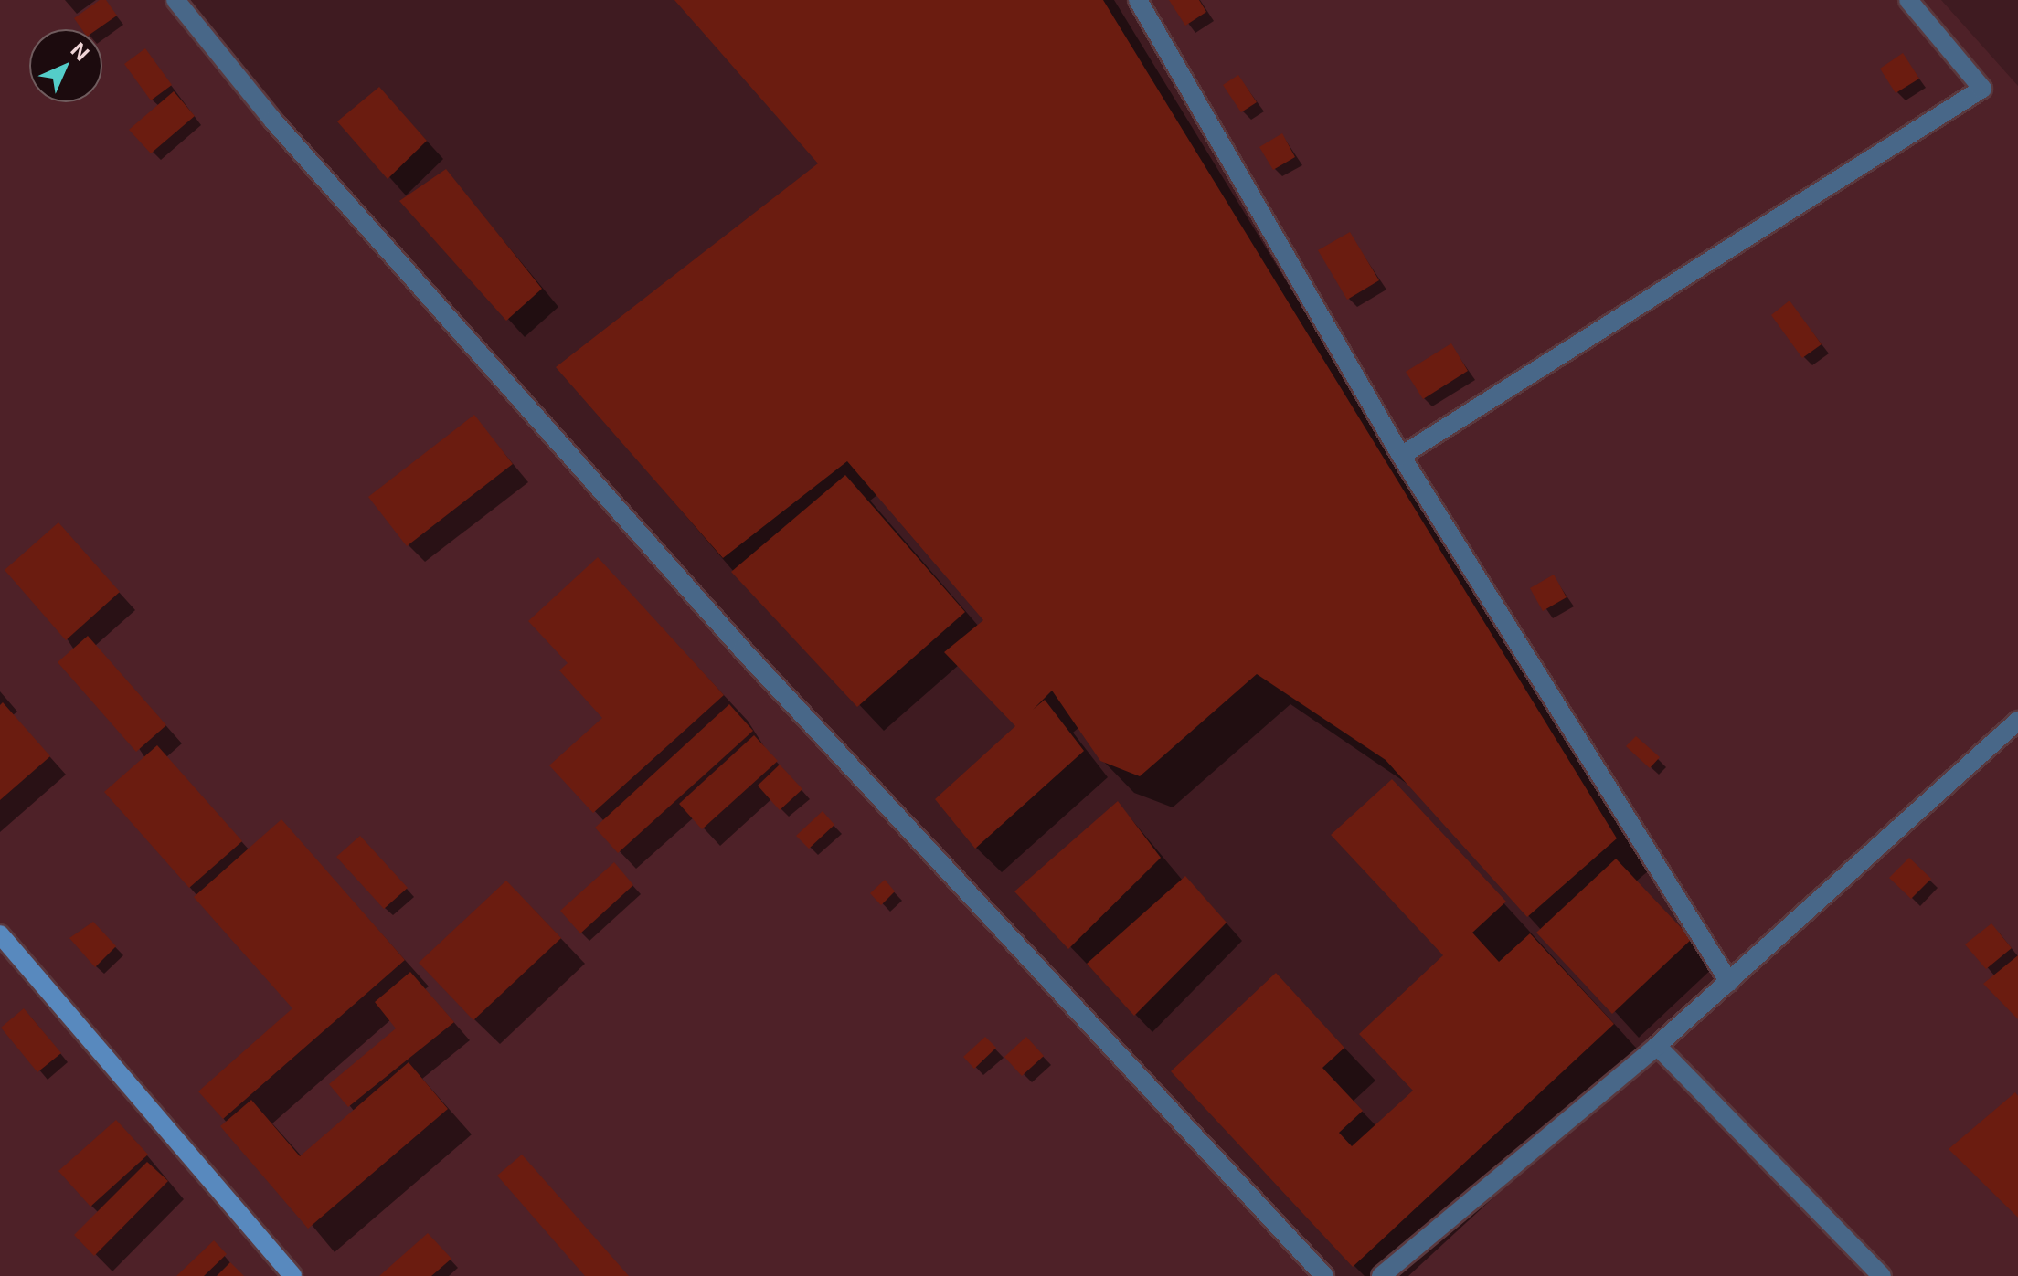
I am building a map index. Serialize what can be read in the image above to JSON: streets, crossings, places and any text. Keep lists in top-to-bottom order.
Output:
{
  "north": "top right"
}
